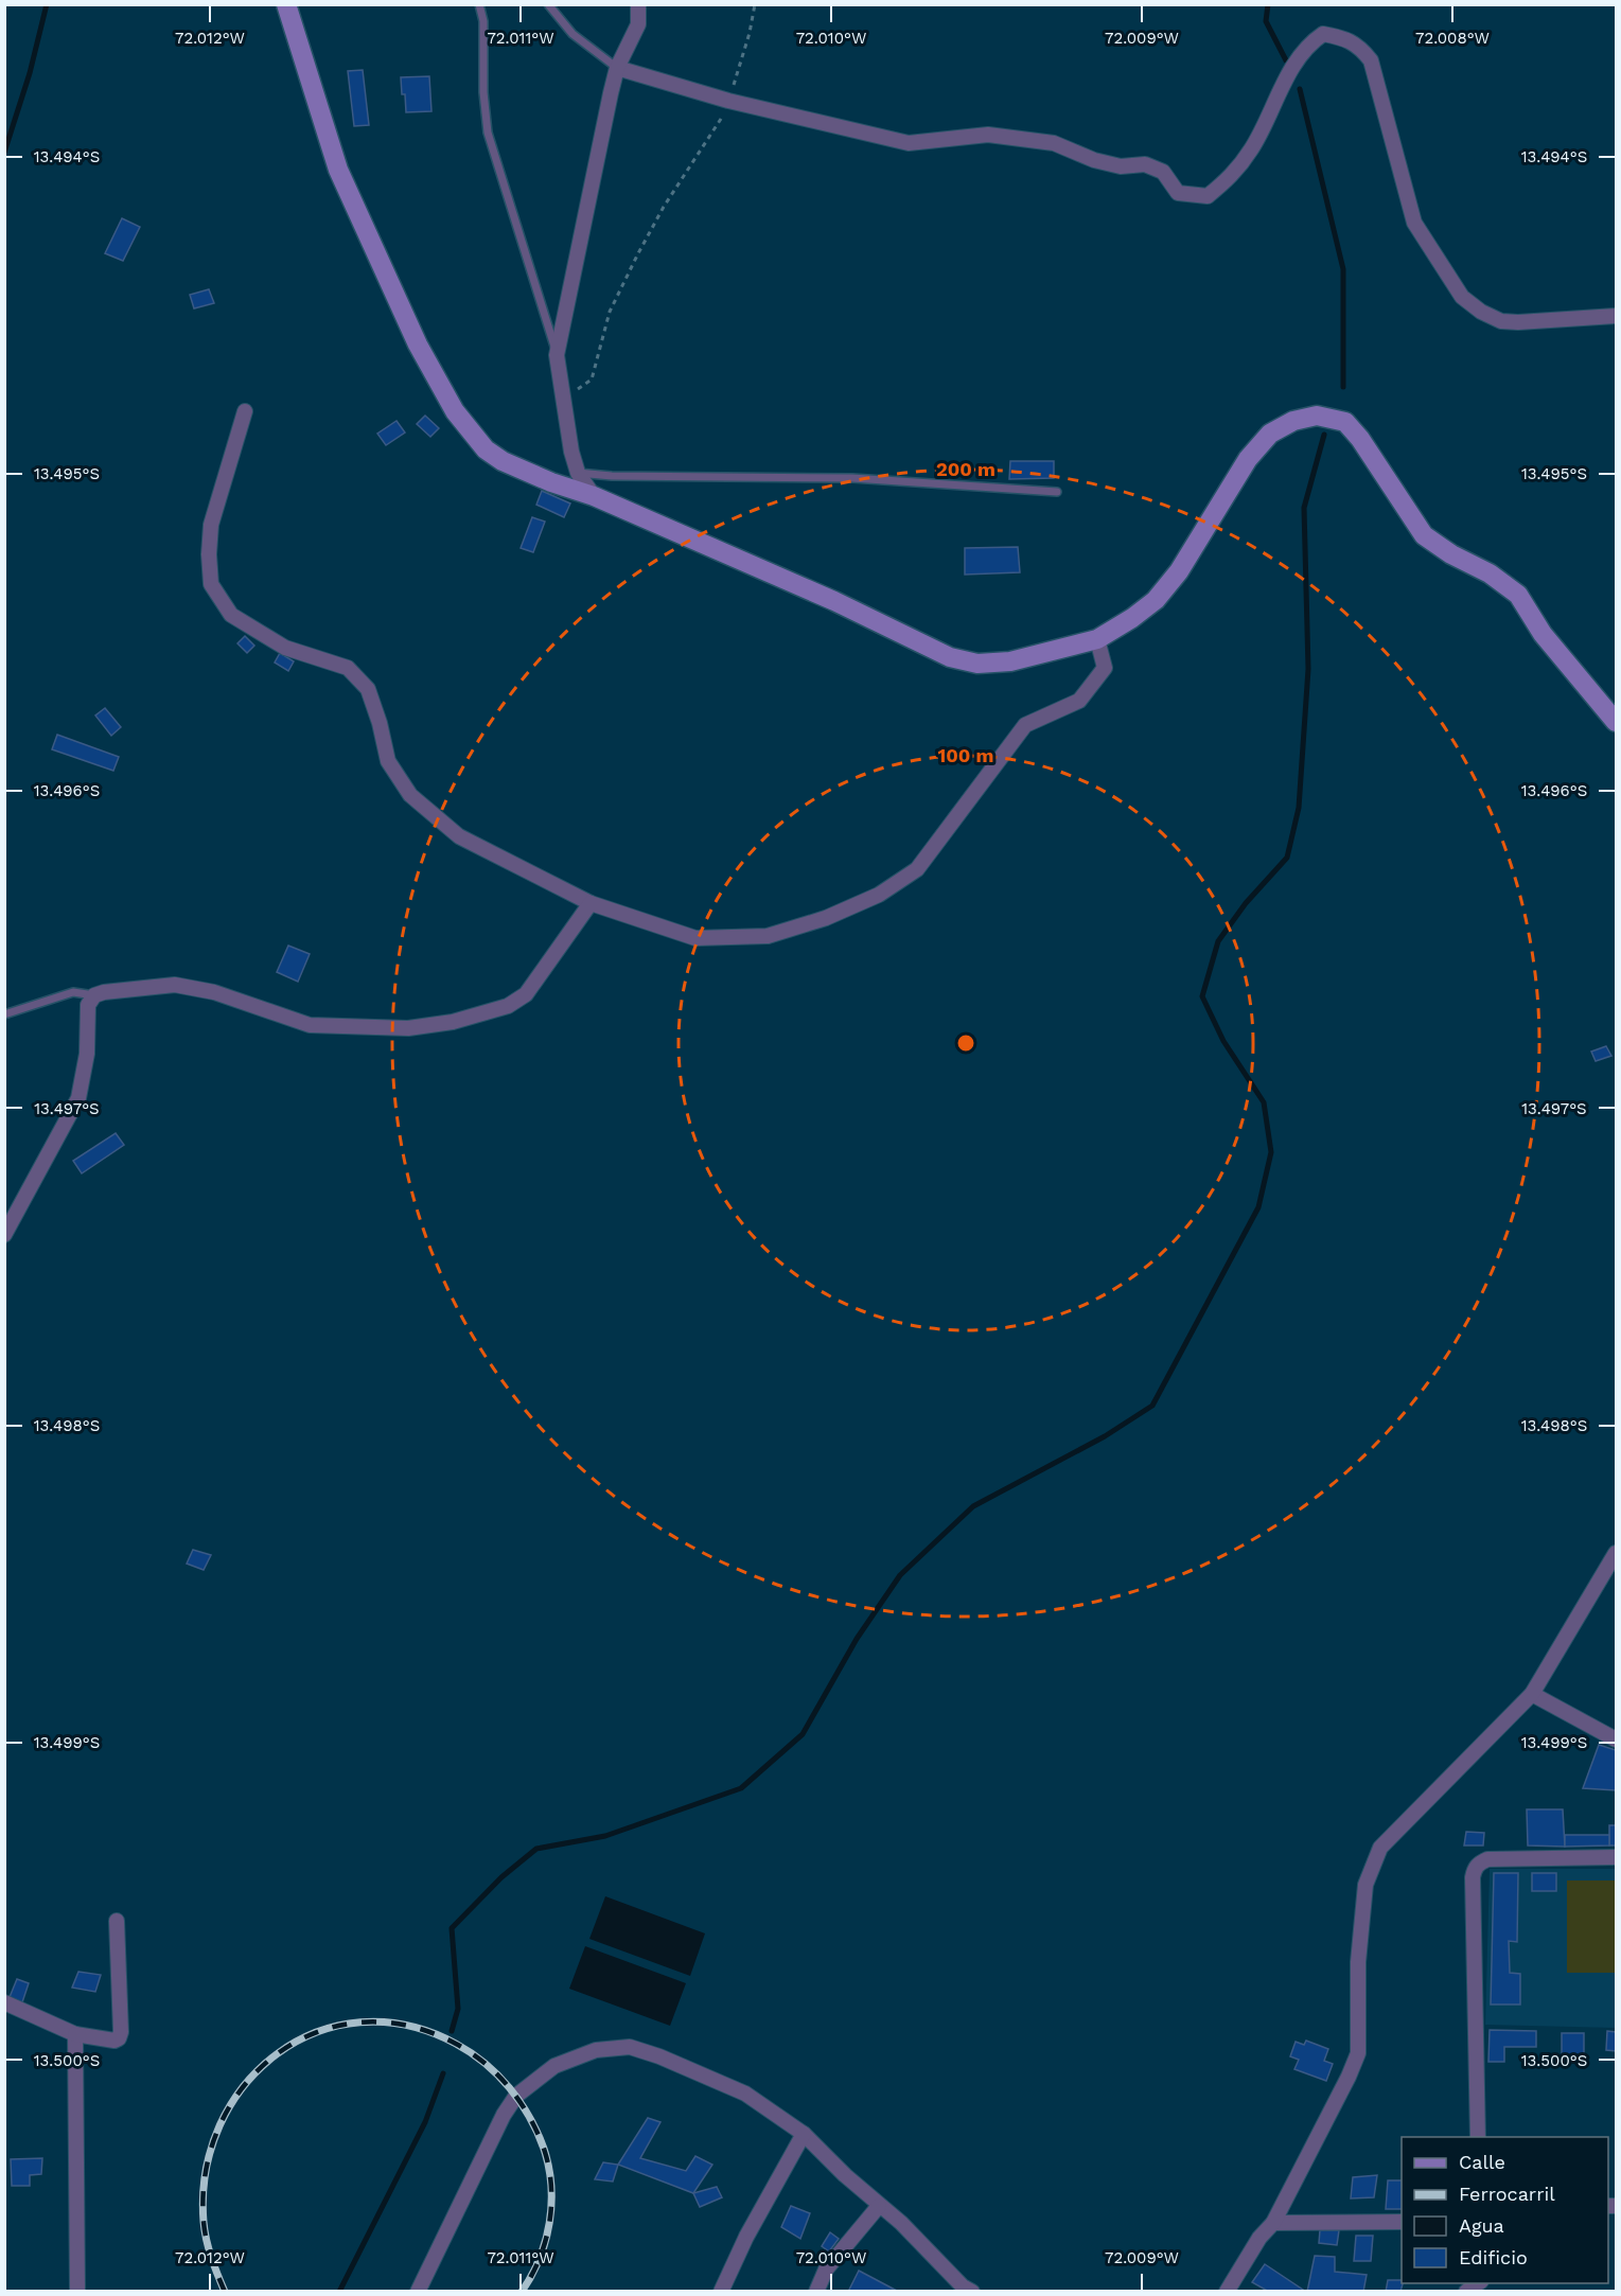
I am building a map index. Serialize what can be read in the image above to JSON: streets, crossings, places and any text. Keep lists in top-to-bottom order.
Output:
{
  "legend": [
    "Calle",
    "Ferrocarril",
    "Agua",
    "Edificio"
  ],
  "coordinates": [
    "72.012°W",
    "72.011°W",
    "72.010°W",
    "72.009°W",
    "72.008°W",
    "13.494°S",
    "13.495°S",
    "13.496°S",
    "13.497°S",
    "13.498°S",
    "13.499°S",
    "13.500°S"
  ],
  "rings": ["200 m", "100 m"]
}
